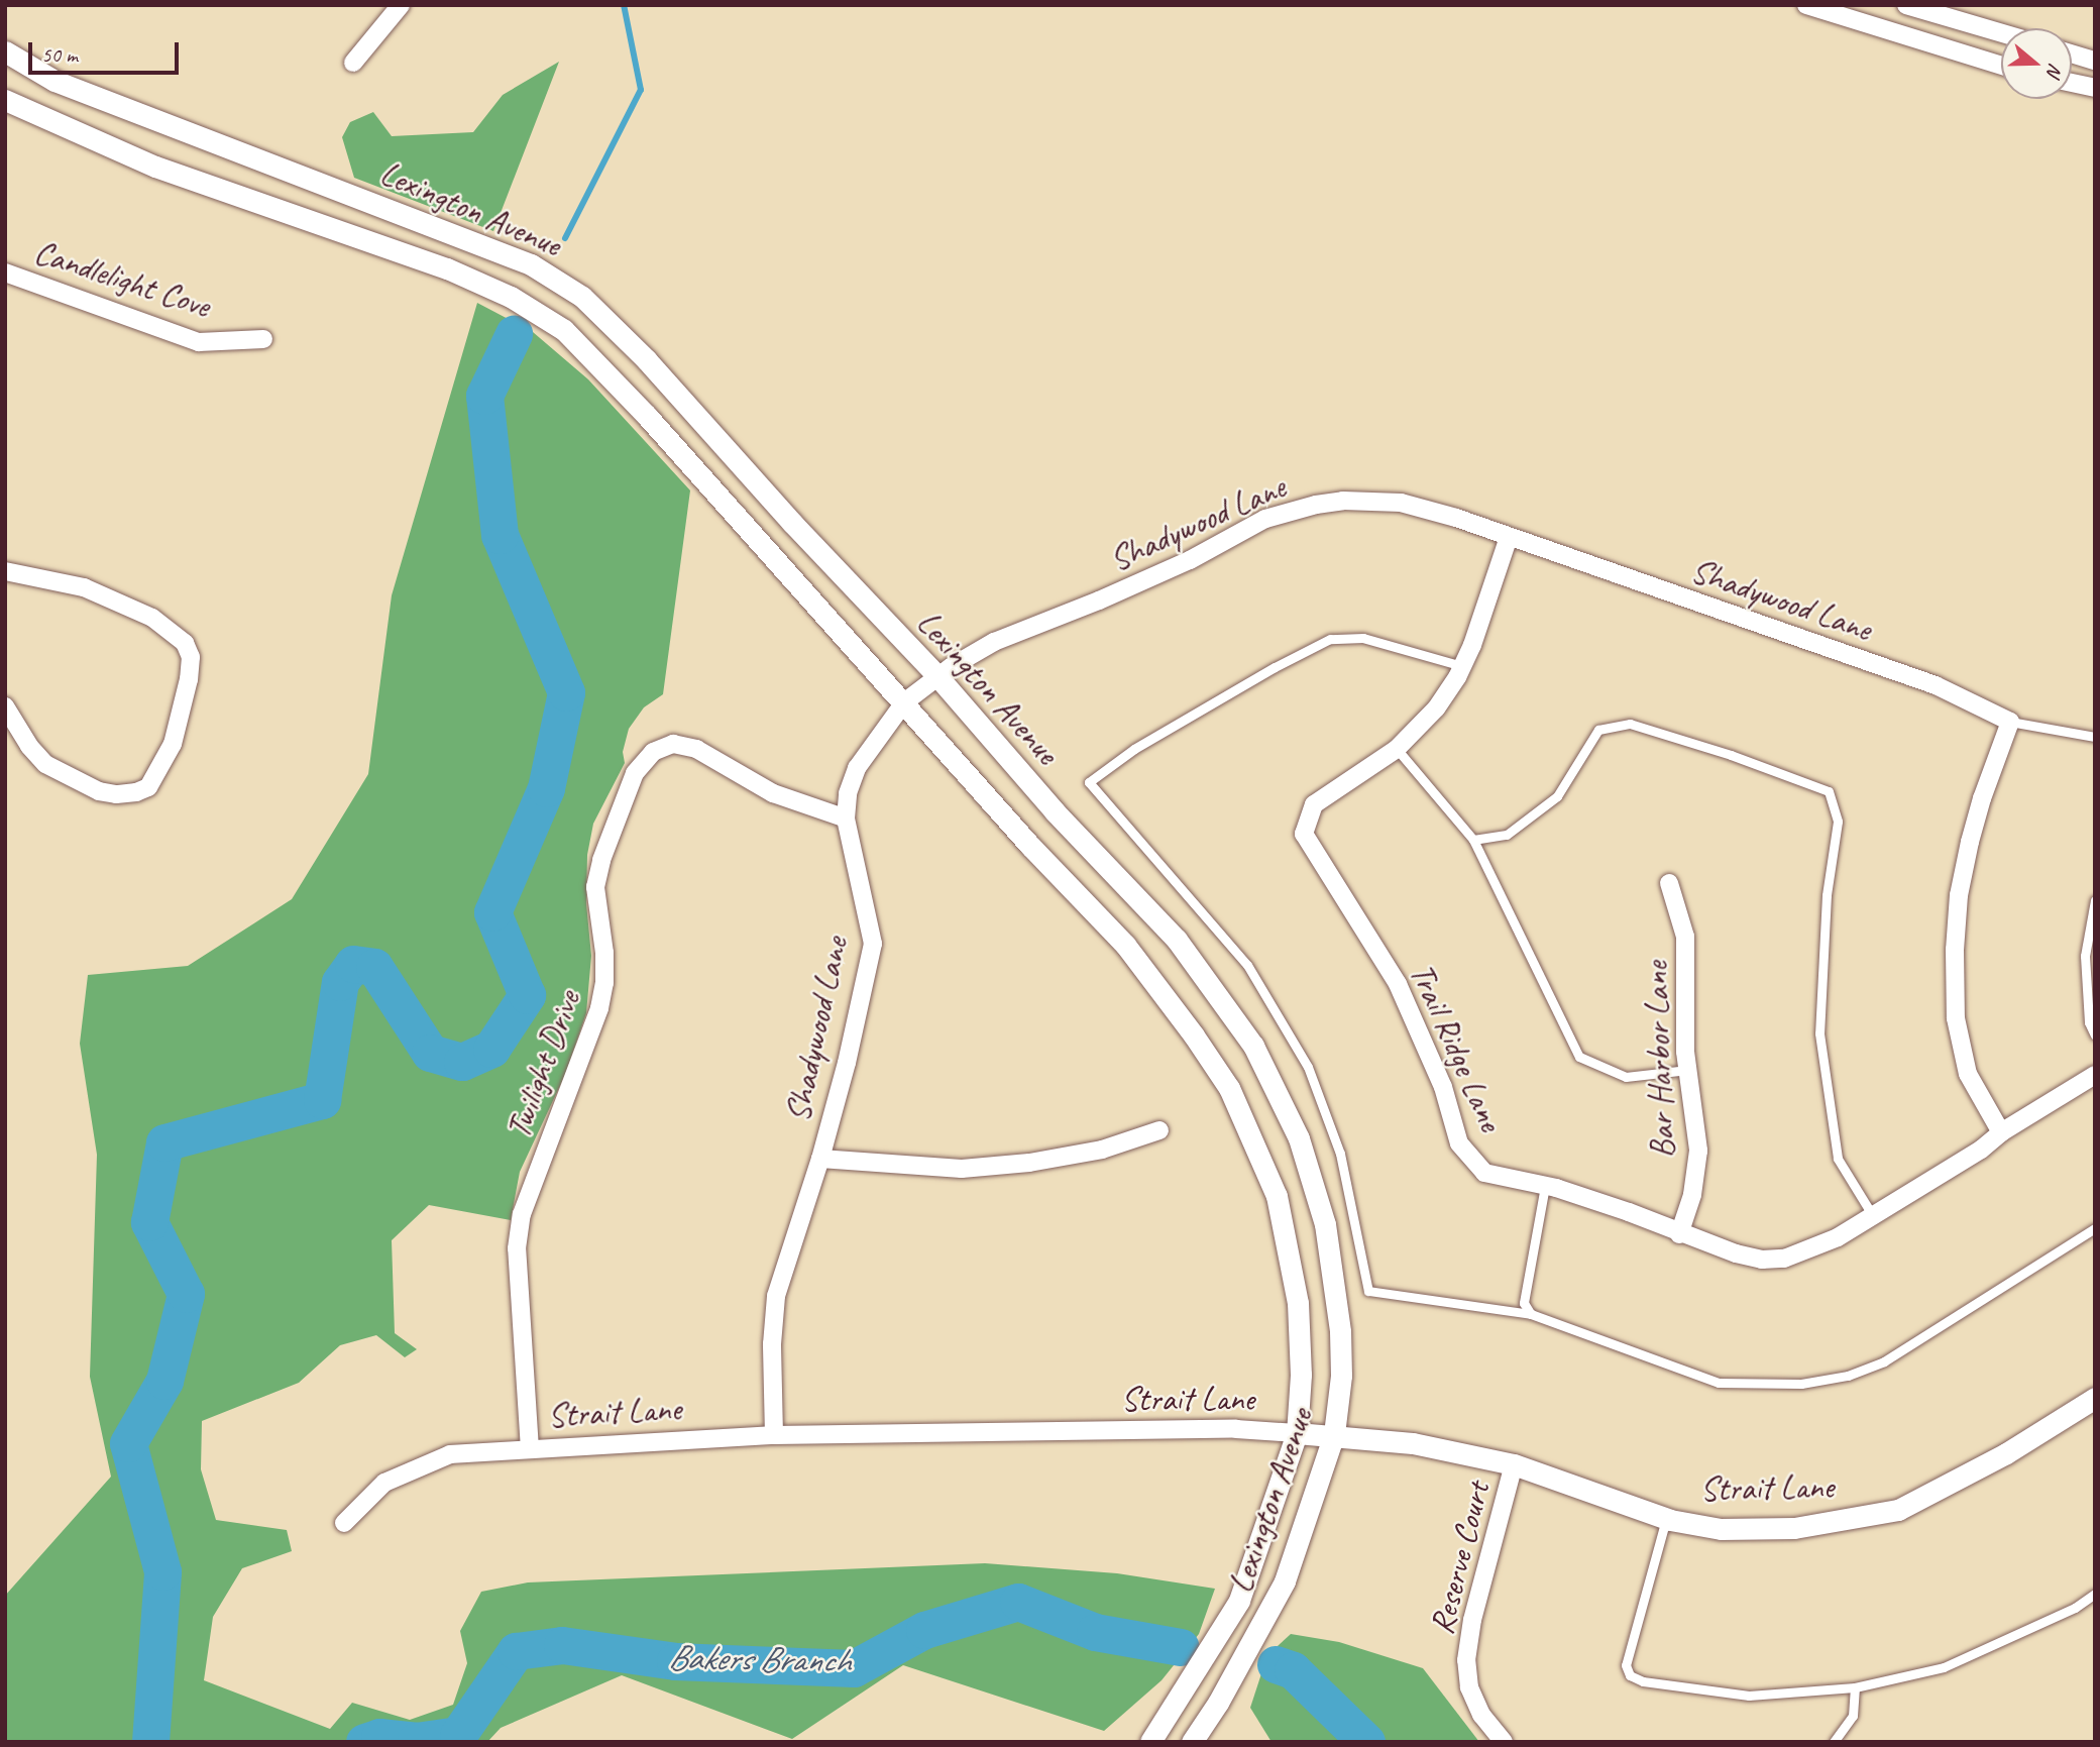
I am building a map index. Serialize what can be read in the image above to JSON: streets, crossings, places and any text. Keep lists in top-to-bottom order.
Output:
{
  "streets": {
    "street": [
      "Lexington Avenue",
      "Candlelight Cove",
      "Shadywood Lane",
      "Trail Ridge Lane",
      "Bar Harbor Lane",
      "Twilight Drive",
      "Strait Lane",
      "Reserve Court"
    ]
  },
  "crossings": [
    ["Lexington Avenue", "Shadywood Lane"],
    ["Lexington Avenue", "Strait Lane"],
    ["Shadywood Lane", "Trail Ridge Lane"],
    ["Shadywood Lane", "Twilight Drive"],
    ["Shadywood Lane", "Strait Lane"],
    ["Trail Ridge Lane", "Bar Harbor Lane"],
    ["Twilight Drive", "Strait Lane"],
    ["Strait Lane", "Reserve Court"]
  ],
  "water": ["Bakers Branch"],
  "scale_bar": "50 m",
  "north": "right"
}
